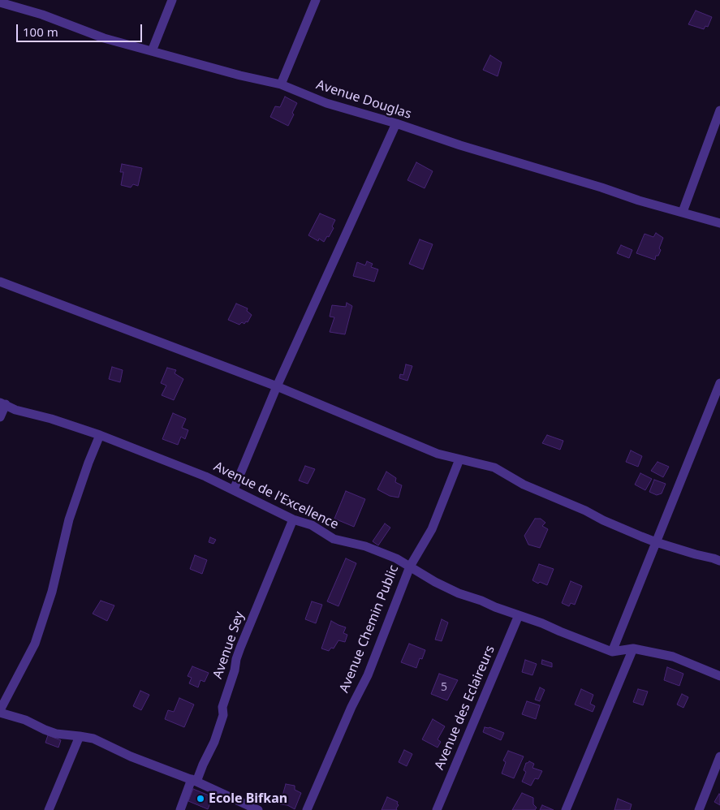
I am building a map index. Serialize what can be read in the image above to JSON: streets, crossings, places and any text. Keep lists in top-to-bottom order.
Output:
{
  "streets": {
    "street": [
      "Avenue Douglas",
      "Avenue de l'Excellence",
      "Avenue Chemin Public",
      "Avenue Sey",
      "Avenue des Eclaireurs"
    ]
  },
  "crossings": [
    ["Avenue de l'Excellence", "Avenue Chemin Public"],
    ["Avenue de l'Excellence", "Avenue Sey"],
    ["Avenue de l'Excellence", "Avenue des Eclaireurs"]
  ],
  "places": ["Ecole Bifkan"],
  "house_numbers": ["5"],
  "scale_bar": "100 m"
}
